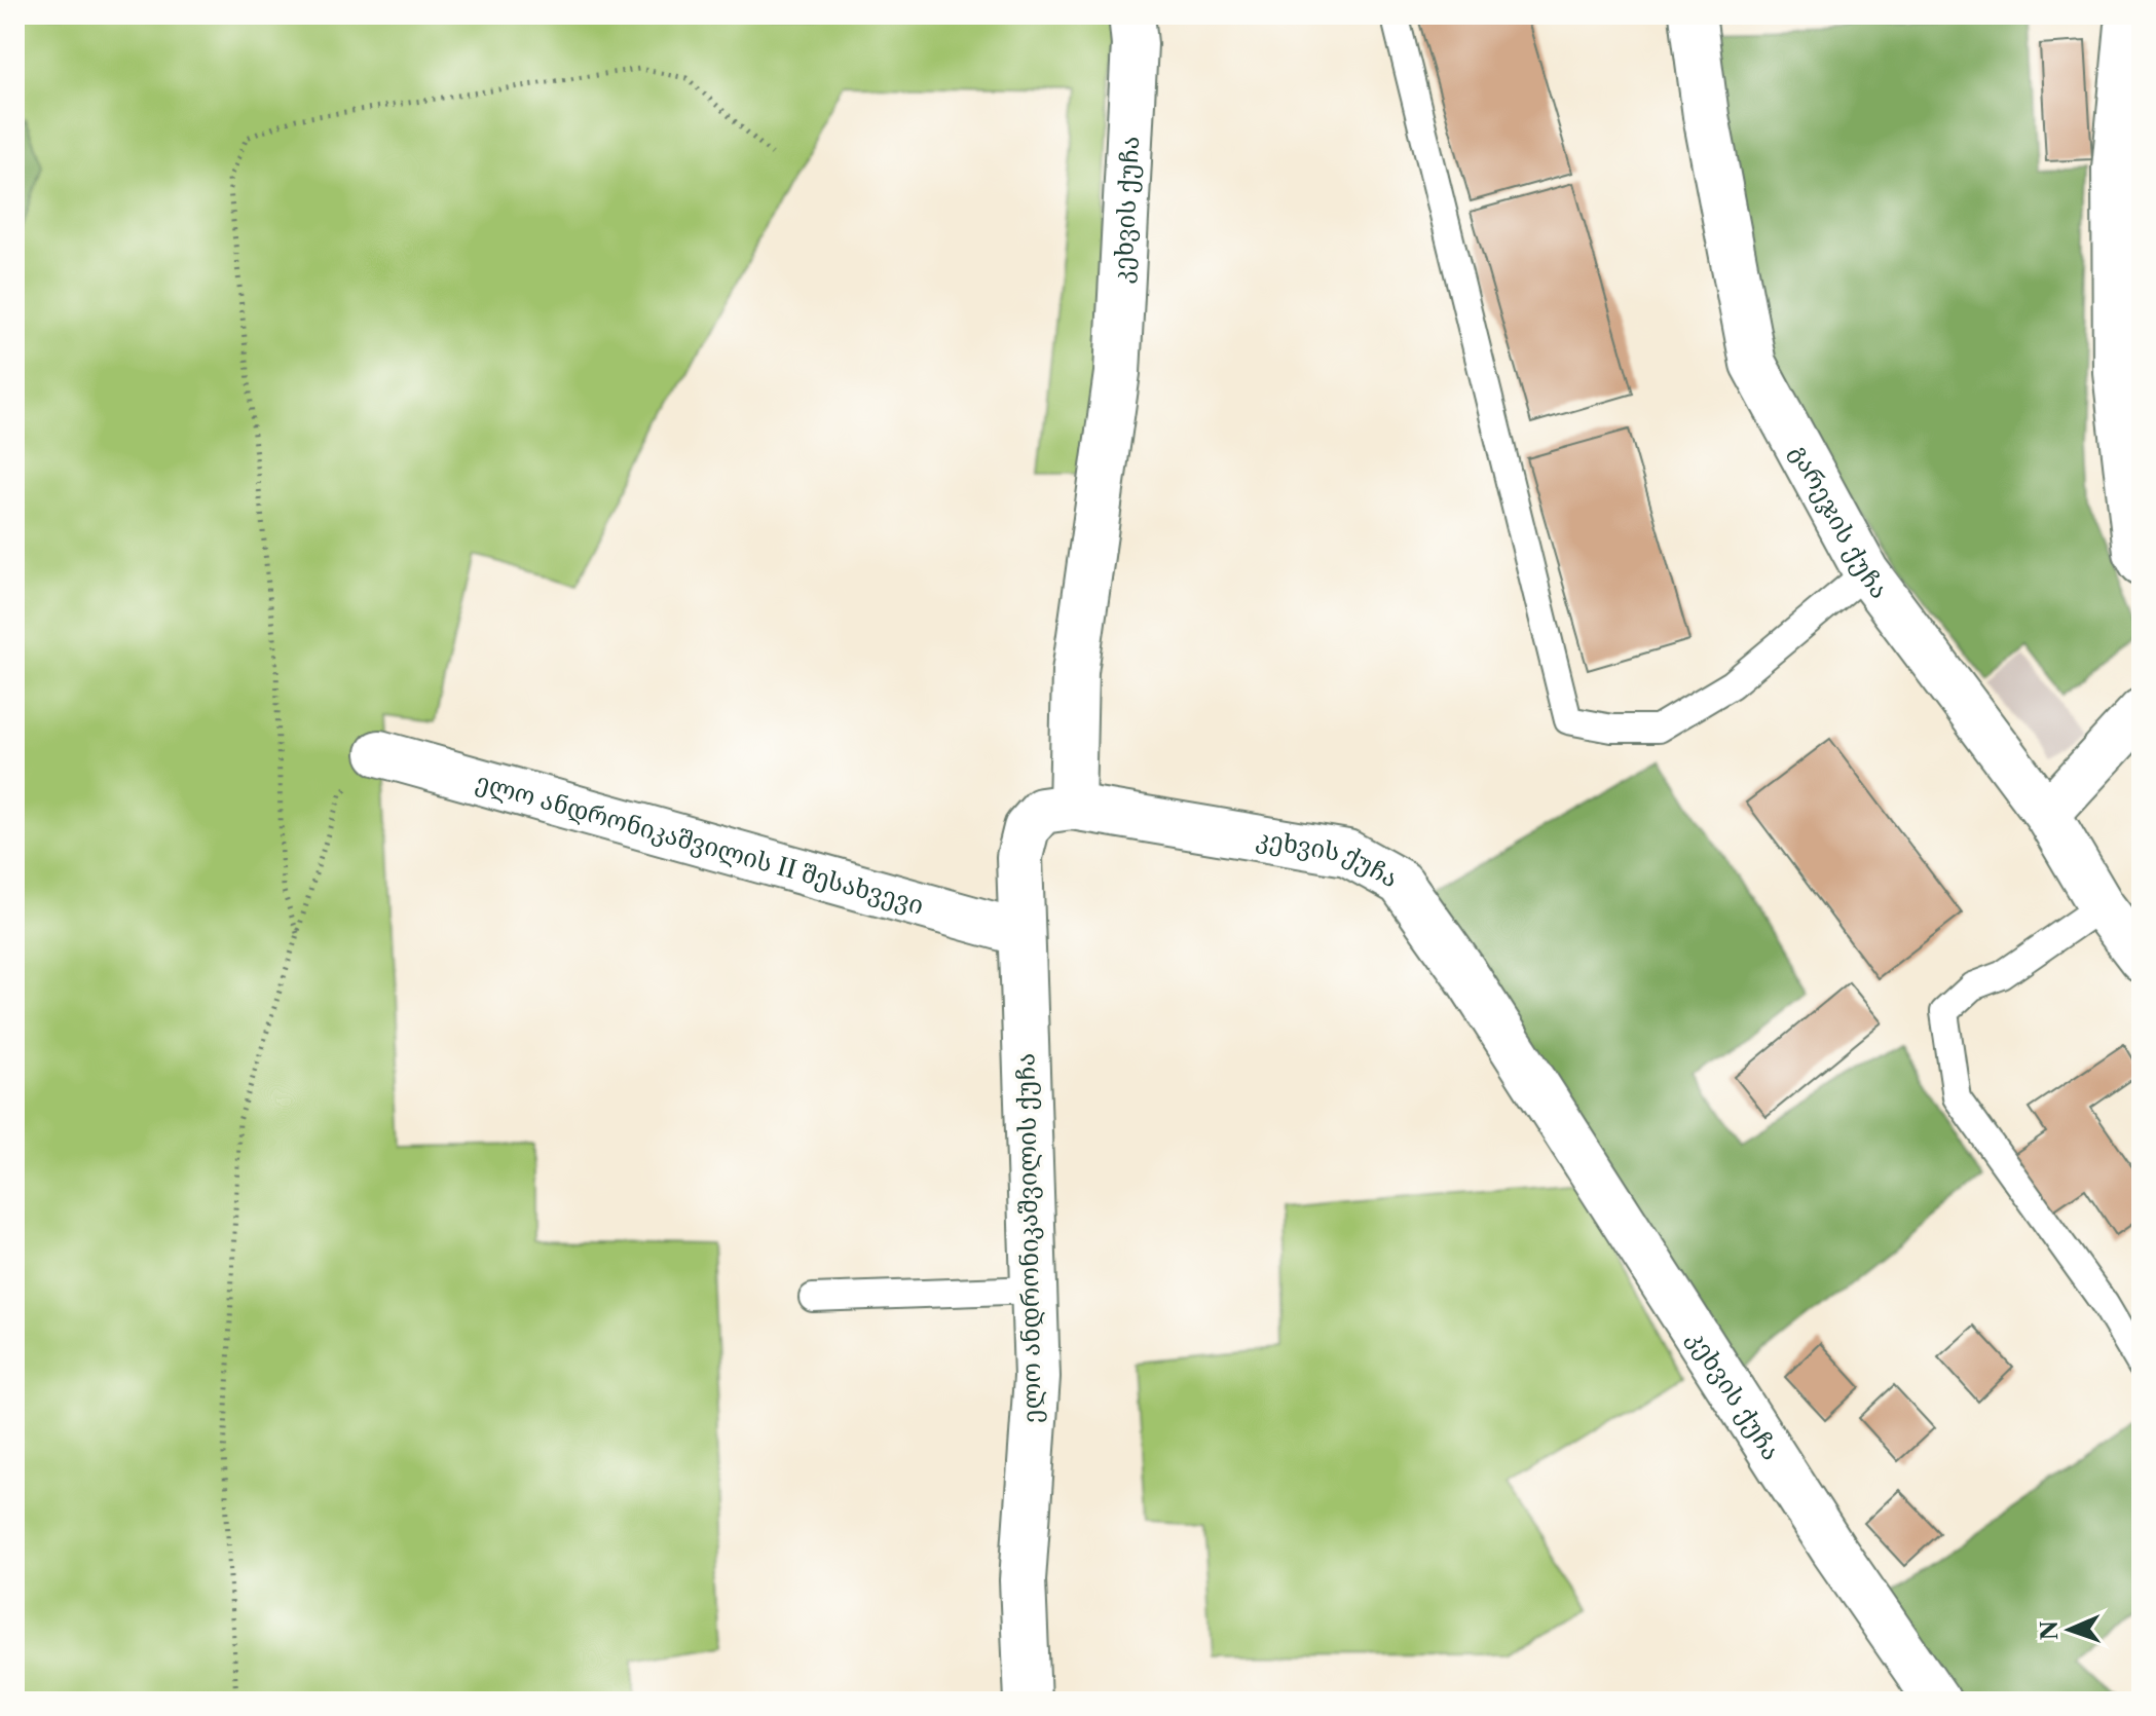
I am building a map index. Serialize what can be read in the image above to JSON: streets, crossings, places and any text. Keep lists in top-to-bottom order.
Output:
{
  "streets": {
    "street": [
      "კეხვის ქუჩა",
      "გარეჯის ქუჩა",
      "ელო ანდრონიკაშვილის II შესახვევი",
      "ელო ანდრონიკაშვილის ქუჩა"
    ]
  },
  "crossings": [
    ["კეხვის ქუჩა", "ელო ანდრონიკაშვილის ქუჩა"],
    ["ელო ანდრონიკაშვილის II შესახვევი", "ელო ანდრონიკაშვილის ქუჩა"]
  ],
  "north": "left"
}
